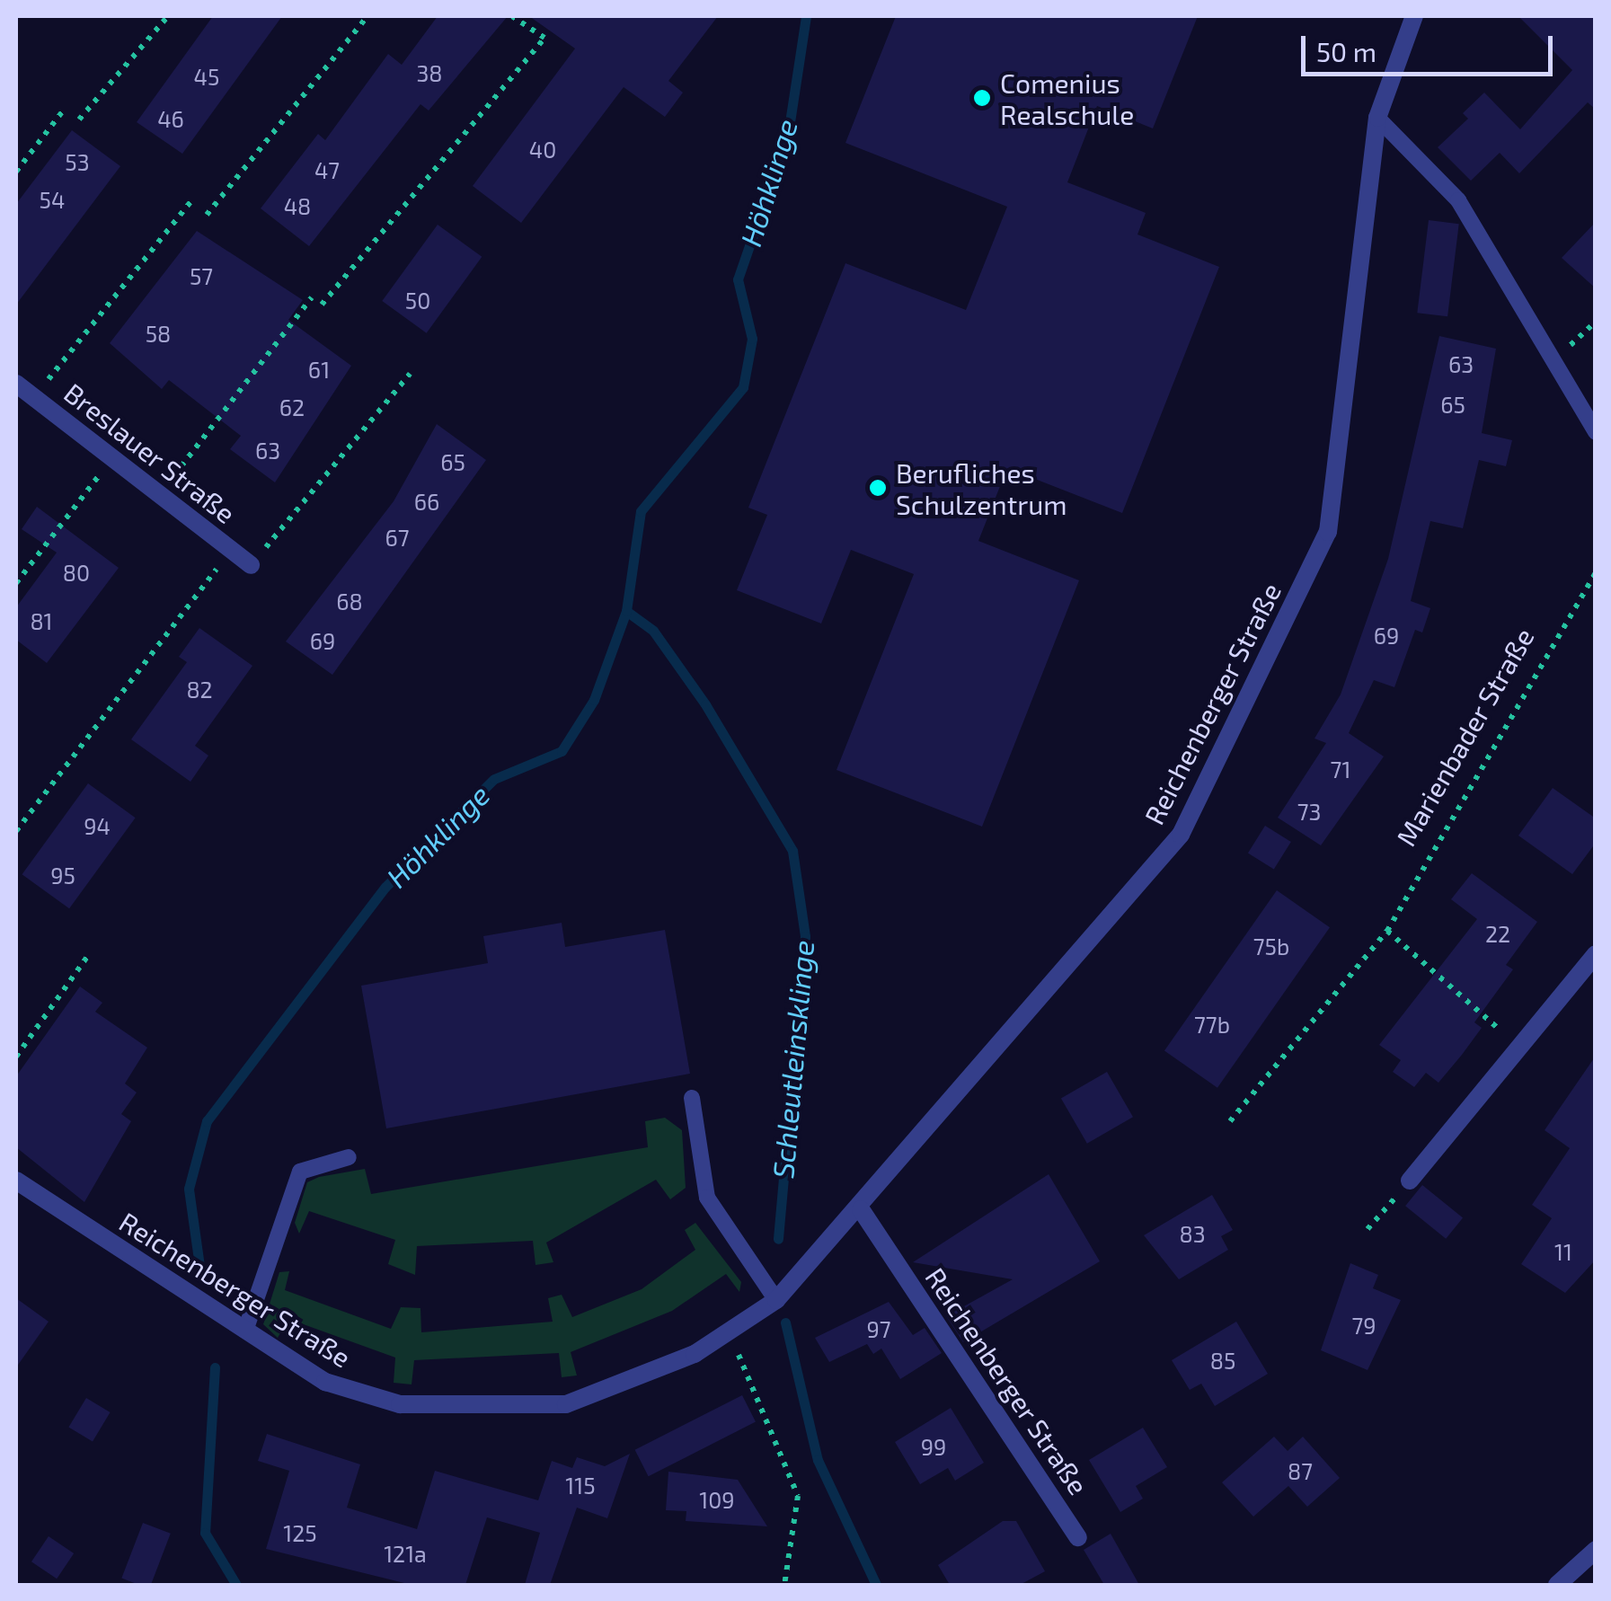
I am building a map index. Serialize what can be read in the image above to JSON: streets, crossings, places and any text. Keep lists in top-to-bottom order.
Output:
{
  "streets": {
    "street": ["Breslauer Straße", "Reichenberger Straße"],
    "path": ["Marienbader Straße"]
  },
  "water": ["Höhklinge", "Schleutleinsklinge"],
  "places": ["Comenius Realschule", "Berufliches Schulzentrum"],
  "house_numbers": [
    "38",
    "45",
    "46",
    "40",
    "53",
    "47",
    "54",
    "48",
    "57",
    "50",
    "58",
    "63",
    "61",
    "65",
    "62",
    "63",
    "65",
    "66",
    "67",
    "80",
    "68",
    "81",
    "69",
    "69",
    "82",
    "71",
    "73",
    "94",
    "95",
    "22",
    "75b",
    "77b",
    "83",
    "11",
    "79",
    "97",
    "85",
    "99",
    "87",
    "115",
    "109",
    "125",
    "121a"
  ],
  "scale_bar": "50 m"
}
